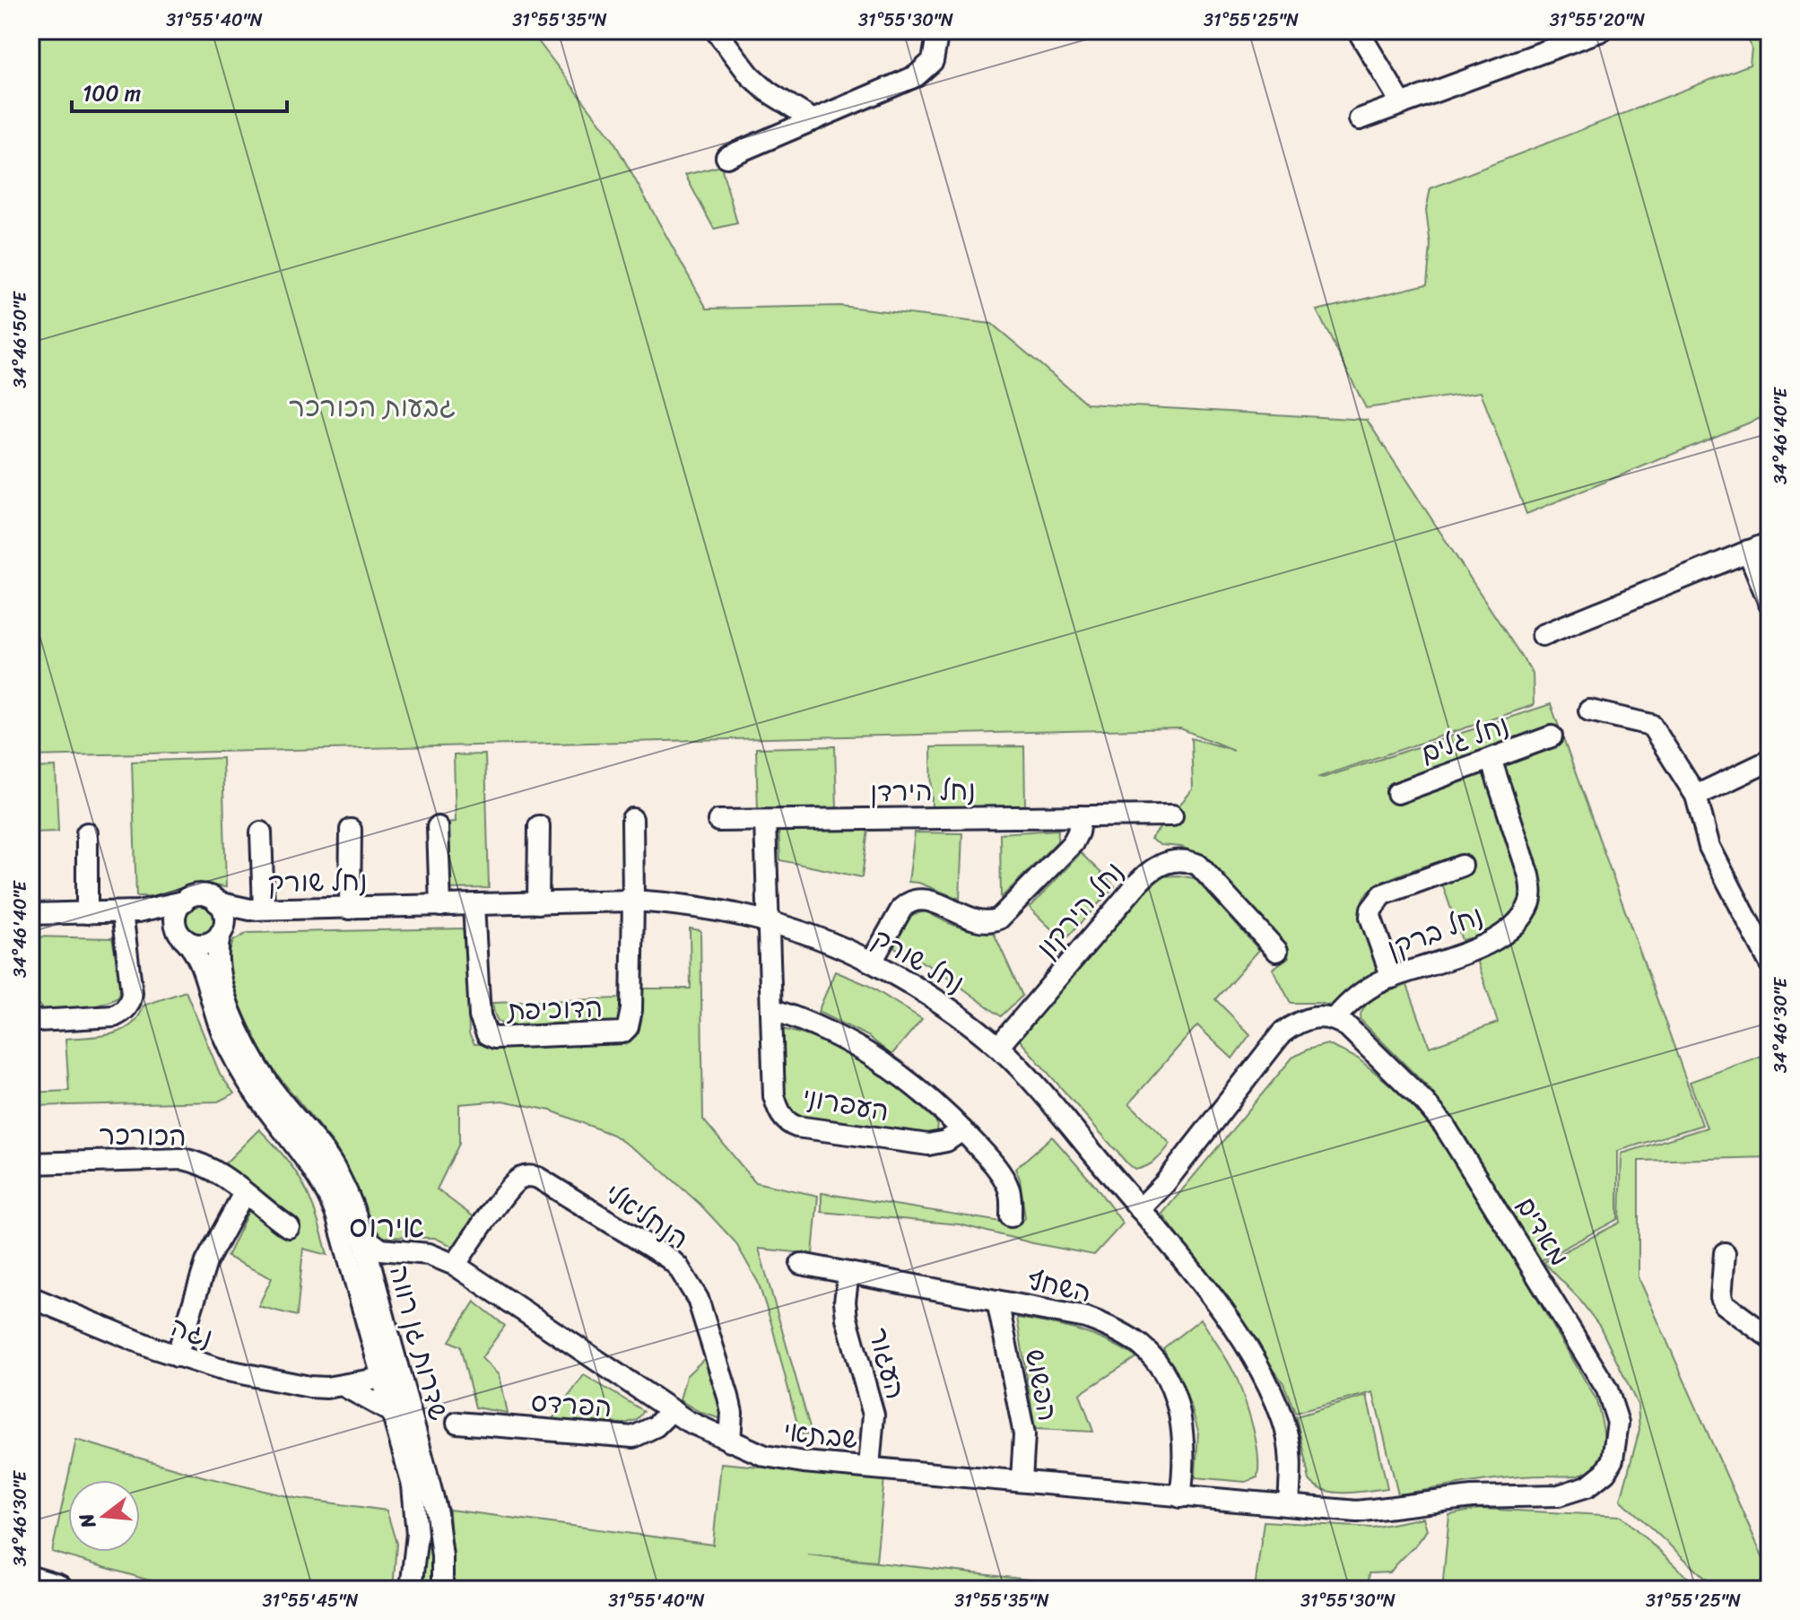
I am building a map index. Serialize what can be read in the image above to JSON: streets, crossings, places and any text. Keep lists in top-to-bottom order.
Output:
{
  "streets": {
    "street": [
      "נחל גלים",
      "נחל הירדן",
      "נחל שורק",
      "נחל הירקון",
      "נחל ברקן",
      "הדוכיפת",
      "העפרוני",
      "הכורכר",
      "הנחליאלי",
      "מאדים",
      "השחף",
      "נגה",
      "שדרות גן רווה",
      "העגור",
      "הפשוש",
      "הפרדס",
      "שבתאי"
    ]
  },
  "crossings": [
    ["נחל גלים", "נחל ברקן"],
    ["נחל שורק", "נחל הירקון"],
    ["נחל שורק", "הדוכיפת"],
    ["נחל שורק", "העפרוני"],
    ["נחל שורק", "מאדים"],
    ["נחל שורק", "שדרות גן רווה"],
    ["נחל שורק", "שבתאי"],
    ["נחל ברקן", "מאדים"],
    ["הנחליאלי", "שבתאי"],
    ["מאדים", "שבתאי"],
    ["השחף", "העגור"],
    ["השחף", "הפשוש"],
    ["השחף", "שבתאי"],
    ["נגה", "שדרות גן רווה"],
    ["שדרות גן רווה", "שבתאי"],
    ["העגור", "שבתאי"],
    ["הפשוש", "שבתאי"],
    ["הפרדס", "שבתאי"]
  ],
  "districts": ["אירוס"],
  "parks": ["גבעות הכורכר"],
  "scale_bar": "100 m",
  "north": "left",
  "coordinates": [
    "31°55'40\"N",
    "31°55'35\"N",
    "31°55'30\"N",
    "31°55'25\"N",
    "31°55'20\"N",
    "34°46'50\"E",
    "34°46'40\"E",
    "34°46'30\"E",
    "31°55'45\"N"
  ]
}
